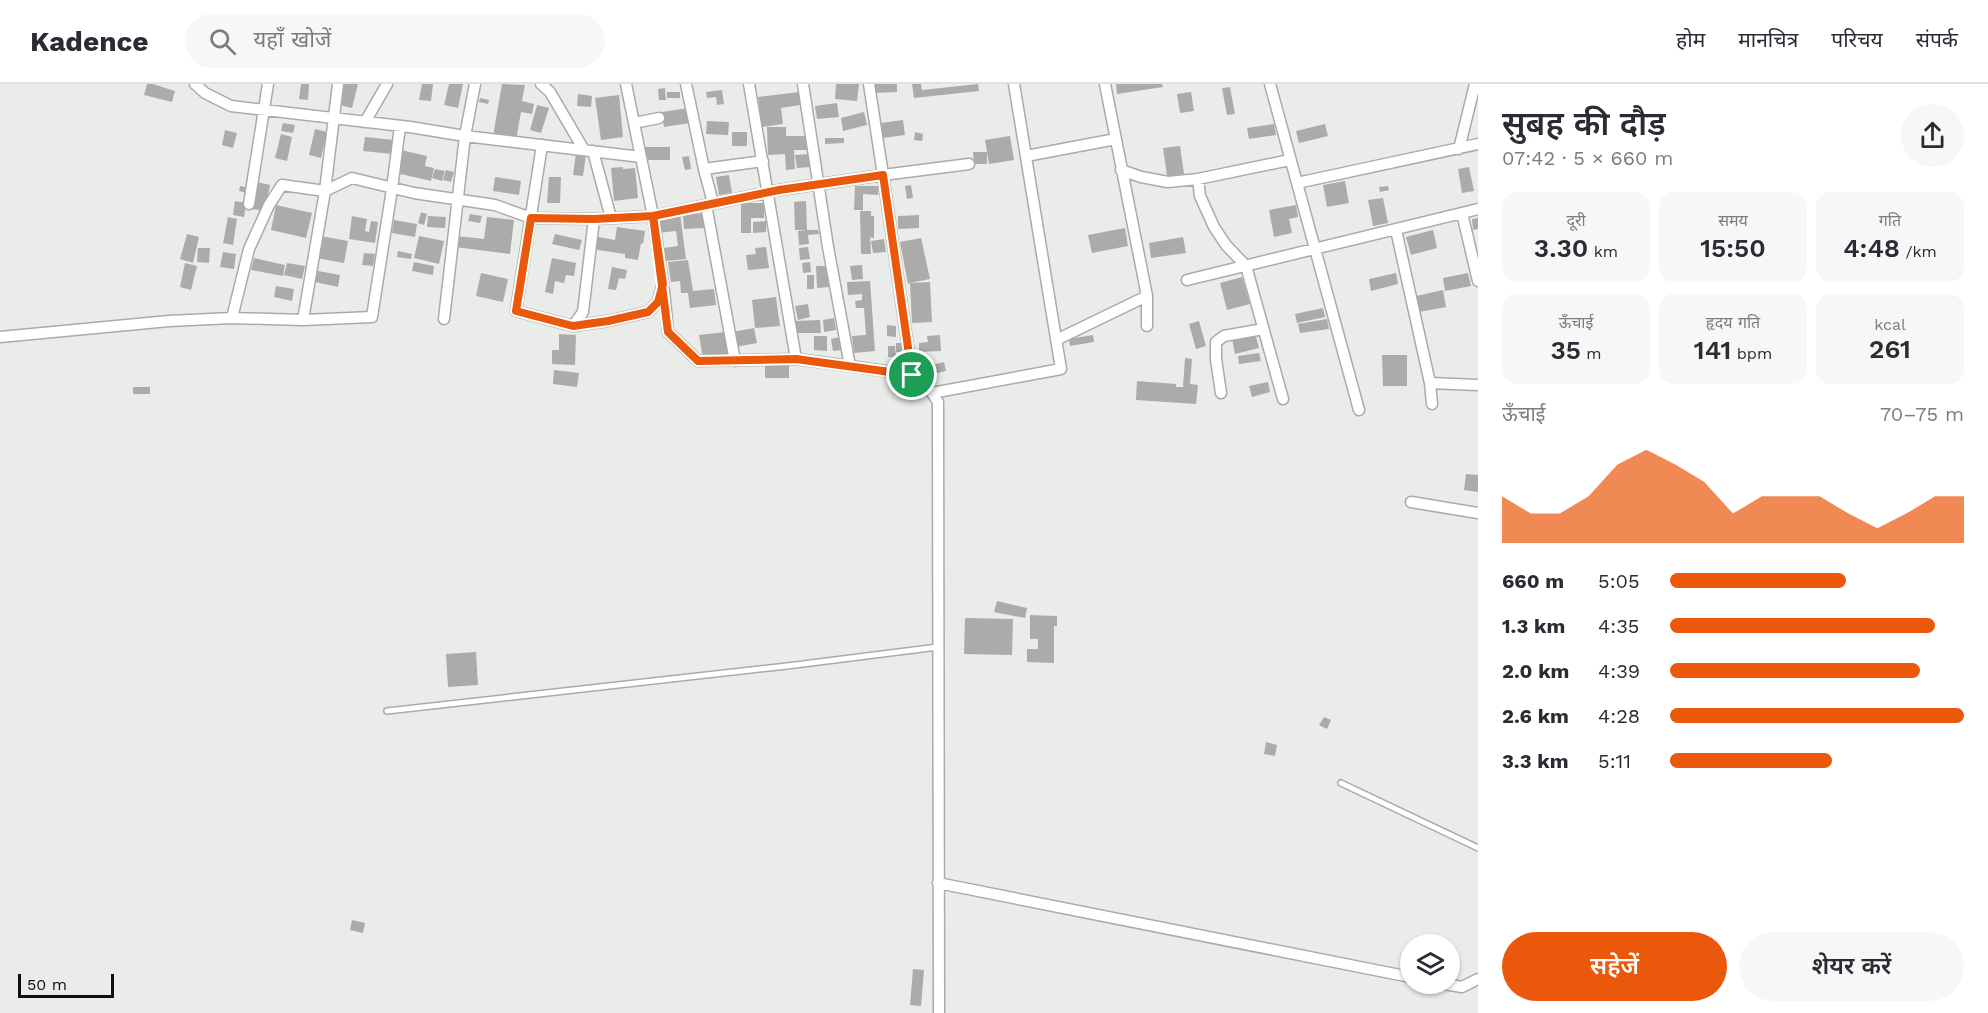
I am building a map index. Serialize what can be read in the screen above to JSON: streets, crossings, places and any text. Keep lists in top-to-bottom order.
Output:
{
  "scale_bar": "50 m",
  "page": {
    "header": "Kadence",
    "search": "यहाँ खोजें",
    "nav": [
      "होम",
      "मानचित्र",
      "परिचय",
      "संपर्क"
    ],
    "heading": ["सुबह की दौड़", "07:42 · 5 × 660 m"],
    "stats": [
      ["दूरी", "3.30 km"],
      ["समय", "15:50"],
      ["गति", "4:48 /km"],
      ["ऊँचाई", "35 m"],
      ["हृदय गति", "141 bpm"],
      ["kcal", "261"]
    ],
    "chart": ["ऊँचाई", "70–75 m"],
    "list": [
      {
        "name": "660 m",
        "note": "5:05"
      },
      {
        "name": "1.3 km",
        "note": "4:35"
      },
      {
        "name": "2.0 km",
        "note": "4:39"
      },
      {
        "name": "2.6 km",
        "note": "4:28"
      },
      {
        "name": "3.3 km",
        "note": "5:11"
      }
    ],
    "buttons": ["सहेजें", "शेयर करें"],
    "scale": "50 m"
  }
}
